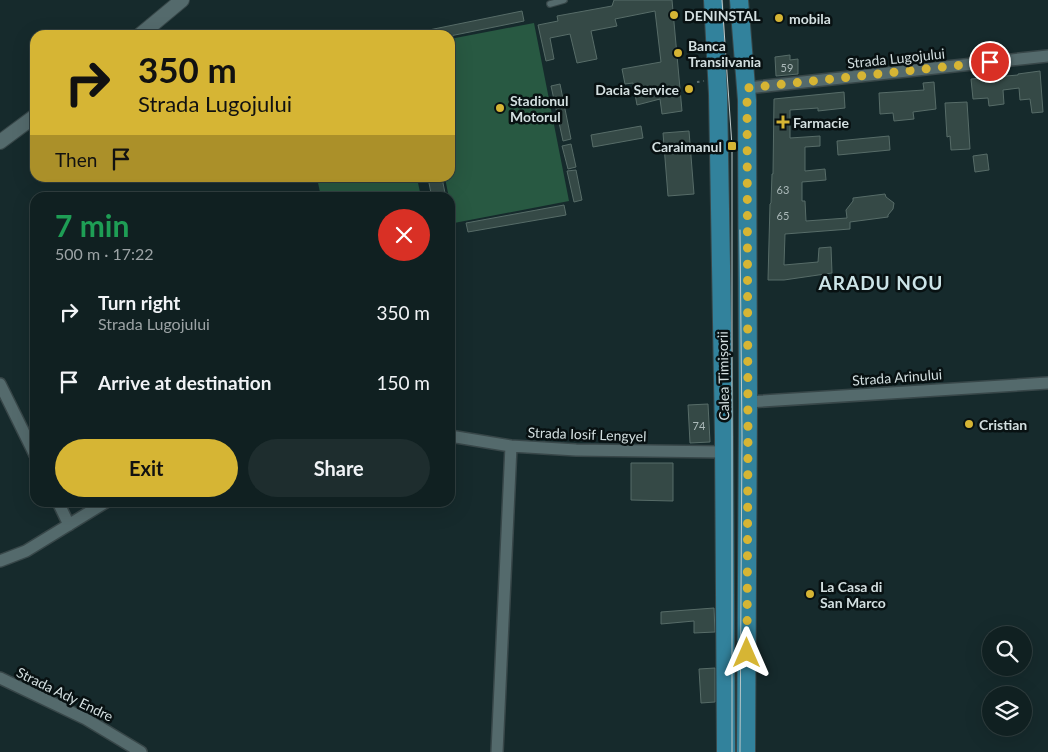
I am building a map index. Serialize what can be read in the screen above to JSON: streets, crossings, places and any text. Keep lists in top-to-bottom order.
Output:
{
  "streets": {
    "main road": ["Calea Timișorii"],
    "street": [
      "Strada Lugojului",
      "Strada Arinului",
      "Strada Iosif Lengyel",
      "Strada Ady Endre"
    ]
  },
  "crossings": [
    ["Strada Lugojului", "Calea Timișorii"],
    ["Calea Timișorii", "Strada Arinului"],
    ["Calea Timișorii", "Strada Iosif Lengyel"]
  ],
  "districts": ["ARADU NOU"],
  "places": {
    "other": [
      "DENINSTAL",
      "mobila",
      "Banca Transilvania",
      "Dacia Service",
      "Stadionul Motorul",
      "Cristian",
      "La Casa di San Marco"
    ],
    "health": ["Farmacie"],
    "transit": ["Caraimanul"]
  },
  "house_numbers": [
    "59",
    "63",
    "65",
    "74"
  ],
  "page": {
    "turn": ["350 m", "Strada Lugojului"],
    "then": "Then",
    "heading": ["7 min", "500 m · 17:22"],
    "list": [
      {
        "name": "Turn right",
        "note": "Strada Lugojului",
        "value": "350 m"
      },
      {
        "name": "Arrive at destination",
        "value": "150 m"
      }
    ],
    "buttons": ["Exit", "Share"]
  }
}
